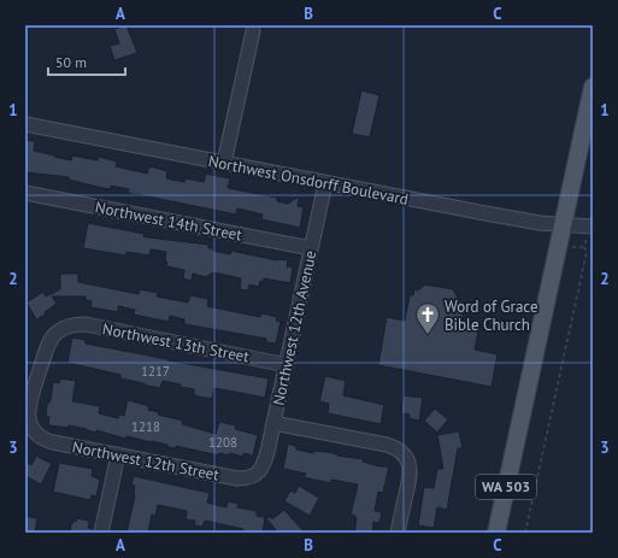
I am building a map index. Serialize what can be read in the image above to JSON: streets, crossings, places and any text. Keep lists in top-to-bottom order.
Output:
{
  "streets": {
    "main road": ["WA 503"],
    "street": [
      "Northwest Onsdorff Boulevard",
      "Northwest 14th Street",
      "Northwest 12th Avenue",
      "Northwest 13th Street",
      "Northwest 12th Street"
    ]
  },
  "crossings": [
    ["Northwest Onsdorff Boulevard", "Northwest 12th Avenue"],
    ["Northwest Onsdorff Boulevard", "WA 503"],
    ["Northwest 14th Street", "Northwest 12th Avenue"],
    ["Northwest 12th Avenue", "Northwest 13th Street"],
    ["Northwest 12th Avenue", "Northwest 12th Street"],
    ["Northwest 13th Street", "Northwest 12th Street"]
  ],
  "places": {
    "church": ["Word of Grace Bible Church"]
  },
  "house_numbers": ["1217", "1218", "1208"],
  "scale_bar": "50 m",
  "grid": {
    "columns": ["A", "B", "C"],
    "rows": ["1", "2", "3"]
  }
}
